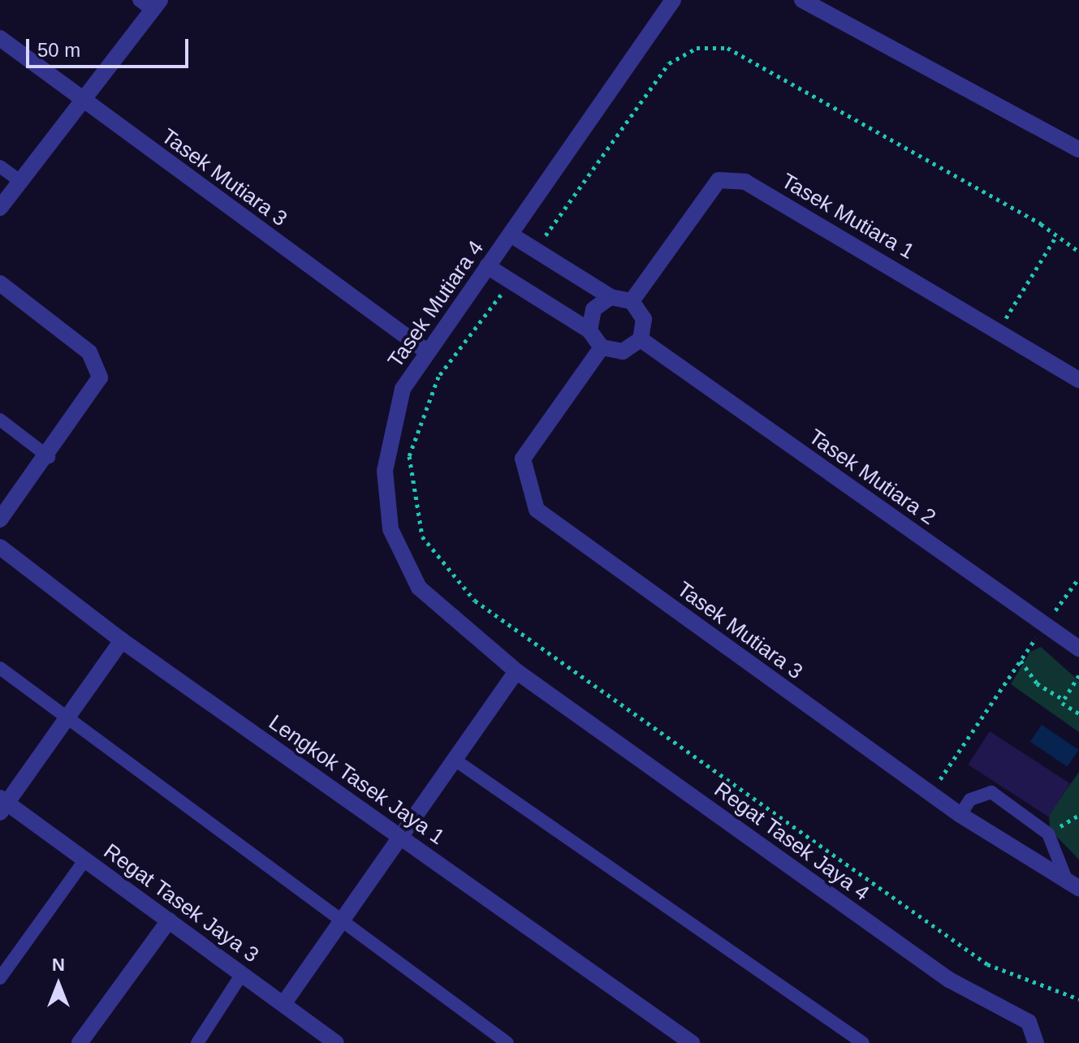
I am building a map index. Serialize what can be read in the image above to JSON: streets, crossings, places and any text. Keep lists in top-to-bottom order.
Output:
{
  "streets": {
    "street": [
      "Tasek Mutiara 3",
      "Tasek Mutiara 1",
      "Tasek Mutiara 4",
      "Tasek Mutiara 2",
      "Lengkok Tasek Jaya 1",
      "Regat Tasek Jaya 4",
      "Regat Tasek Jaya 3"
    ]
  },
  "crossings": [
    ["Tasek Mutiara 3", "Tasek Mutiara 1"],
    ["Tasek Mutiara 3", "Tasek Mutiara 4"],
    ["Tasek Mutiara 3", "Tasek Mutiara 2"],
    ["Tasek Mutiara 1", "Tasek Mutiara 2"],
    ["Tasek Mutiara 4", "Regat Tasek Jaya 4"]
  ],
  "scale_bar": "50 m",
  "north": "top"
}
